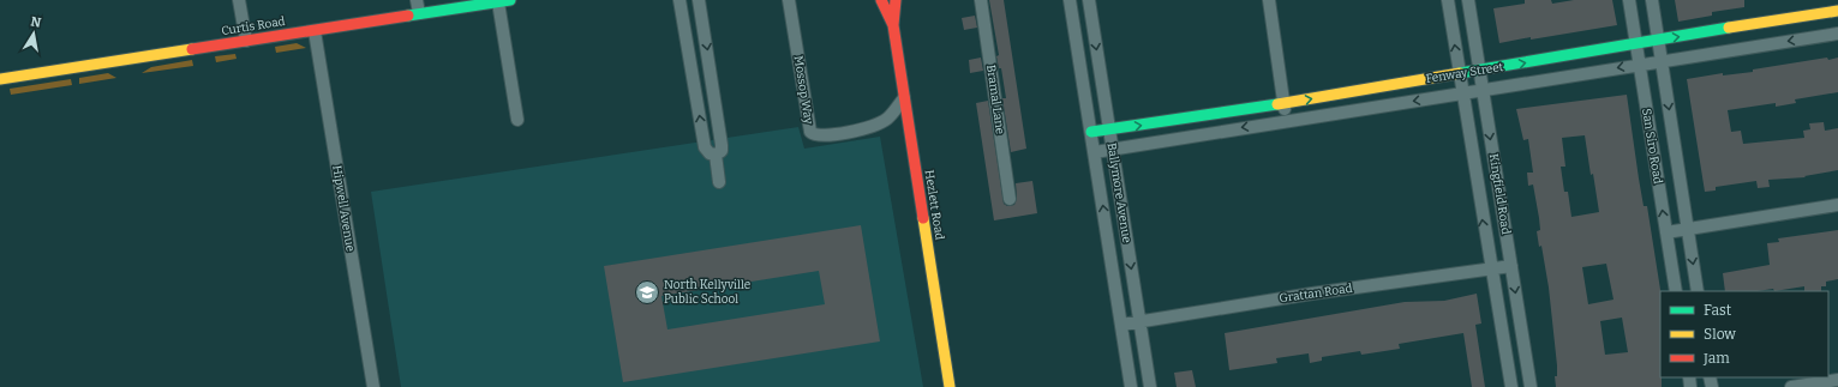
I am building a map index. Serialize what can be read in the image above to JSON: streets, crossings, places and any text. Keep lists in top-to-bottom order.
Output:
{
  "streets": {
    "street": [
      "Curtis Road",
      "Fenway Street",
      "Mossop Way",
      "Bramal Lane",
      "San Siro Road",
      "Ballymore Avenue",
      "Kingfield Road",
      "Hezlett Road",
      "Hipwell Avenue",
      "Grattan Road"
    ]
  },
  "crossings": [
    ["Curtis Road", "Hipwell Avenue"],
    ["Fenway Street", "San Siro Road"],
    ["Fenway Street", "Ballymore Avenue"],
    ["Fenway Street", "Kingfield Road"],
    ["Mossop Way", "Hezlett Road"],
    ["Ballymore Avenue", "Grattan Road"],
    ["Kingfield Road", "Grattan Road"]
  ],
  "places": {
    "school or university": ["North Kellyville Public School"]
  },
  "legend": ["Fast", "Slow", "Jam"],
  "north": "top"
}
